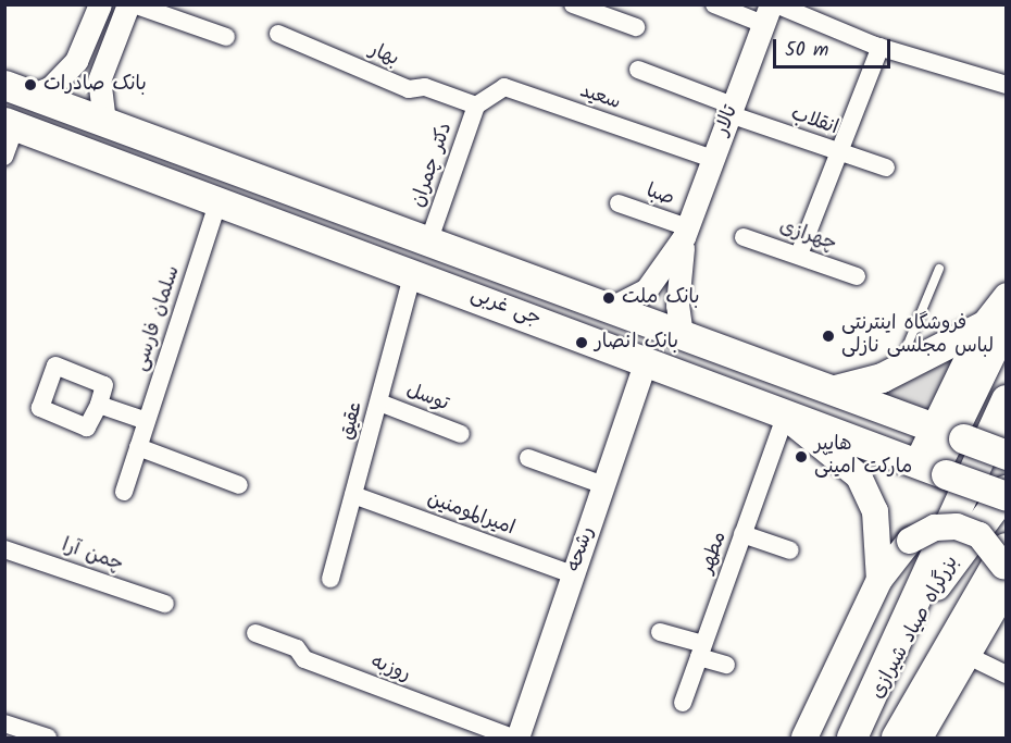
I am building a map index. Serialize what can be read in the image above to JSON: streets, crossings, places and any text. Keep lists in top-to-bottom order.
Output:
{
  "streets": {
    "highway": ["بزرگراه صیاد شیرازی"],
    "main road": ["جی غربی"],
    "street": [
      "بهار",
      "سعید",
      "تالار",
      "انقلاب",
      "دکتر چمران",
      "صبا",
      "چهرازی",
      "سلمان فارسی",
      "توسل",
      "عقیق",
      "امیرالمومنین",
      "رشحه",
      "مطهر",
      "چمن آرا",
      "روزبه"
    ]
  },
  "crossings": [
    ["بهار", "سعید"],
    ["بهار", "دکتر چمران"],
    ["سعید", "تالار"],
    ["سعید", "دکتر چمران"],
    ["تالار", "انقلاب"],
    ["تالار", "صبا"],
    ["دکتر چمران", "جی غربی"],
    ["جی غربی", "سلمان فارسی"],
    ["جی غربی", "عقیق"],
    ["جی غربی", "رشحه"],
    ["جی غربی", "مطهر"],
    ["توسل", "عقیق"],
    ["عقیق", "امیرالمومنین"],
    ["امیرالمومنین", "رشحه"],
    ["رشحه", "روزبه"]
  ],
  "places": [
    "بانک صادرات",
    "بانک ملت",
    "فروشگاه اینترنتی لباس مجلسی نازلی",
    "بانک انصار",
    "هایپر مارکت امینی"
  ],
  "scale_bar": "50 m"
}
